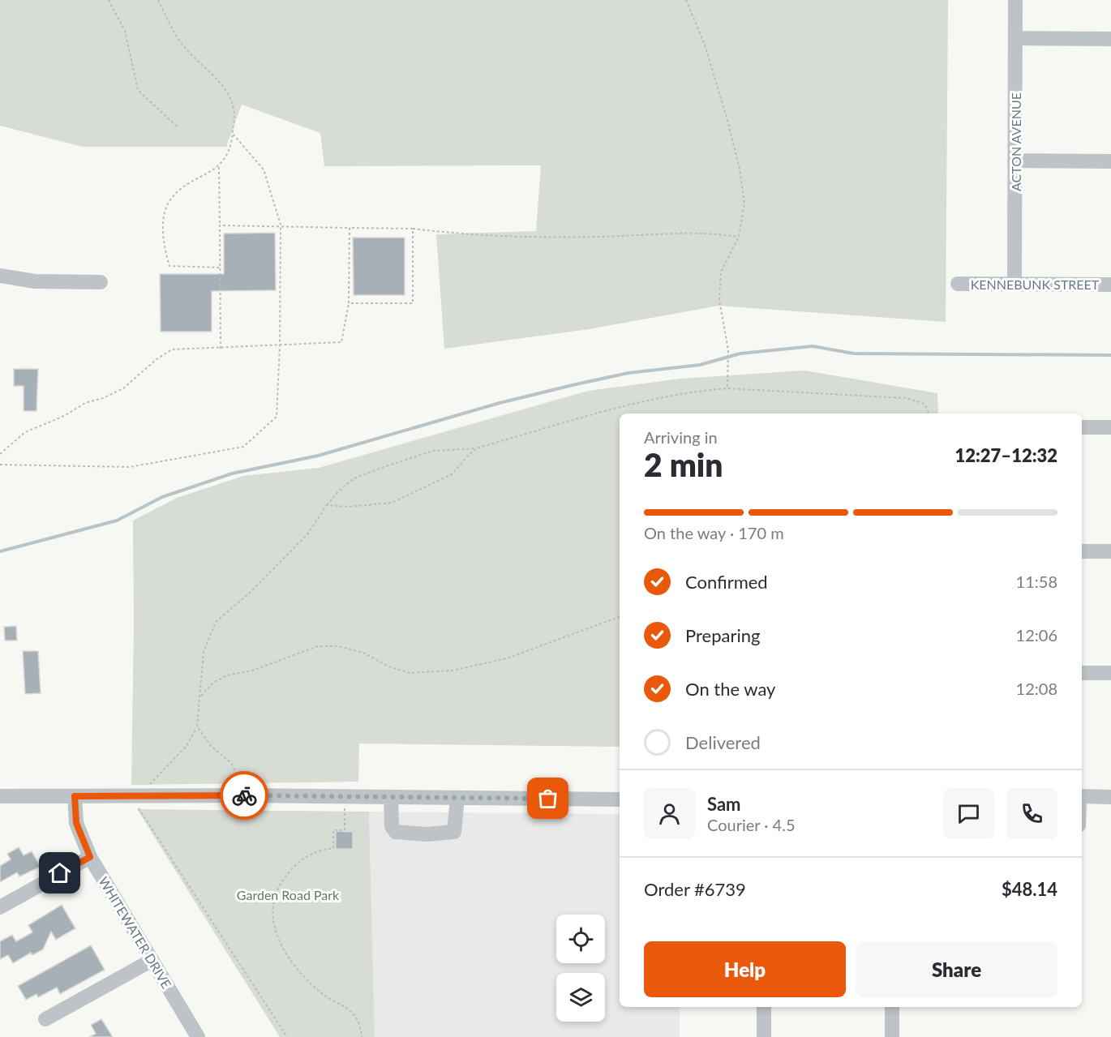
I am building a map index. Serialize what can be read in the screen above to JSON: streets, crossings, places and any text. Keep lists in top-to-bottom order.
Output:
{
  "streets": {
    "street": ["ACTON AVENUE", "KENNEBUNK STREET", "WHITEWATER DRIVE"]
  },
  "crossings": [
    ["ACTON AVENUE", "KENNEBUNK STREET"]
  ],
  "parks": ["Garden Road Park"],
  "page": {
    "heading": ["2 min", "Arriving in", "12:27–12:32"],
    "panel": [
      "Sam",
      "Courier · 4.5",
      "Order #6739",
      "$48.14"
    ],
    "bar": "On the way · 170 m",
    "list": [
      ["Confirmed", "11:58"],
      ["Preparing", "12:06"],
      ["On the way", "12:08"],
      "Delivered"
    ],
    "buttons": ["Help", "Share"]
  }
}
